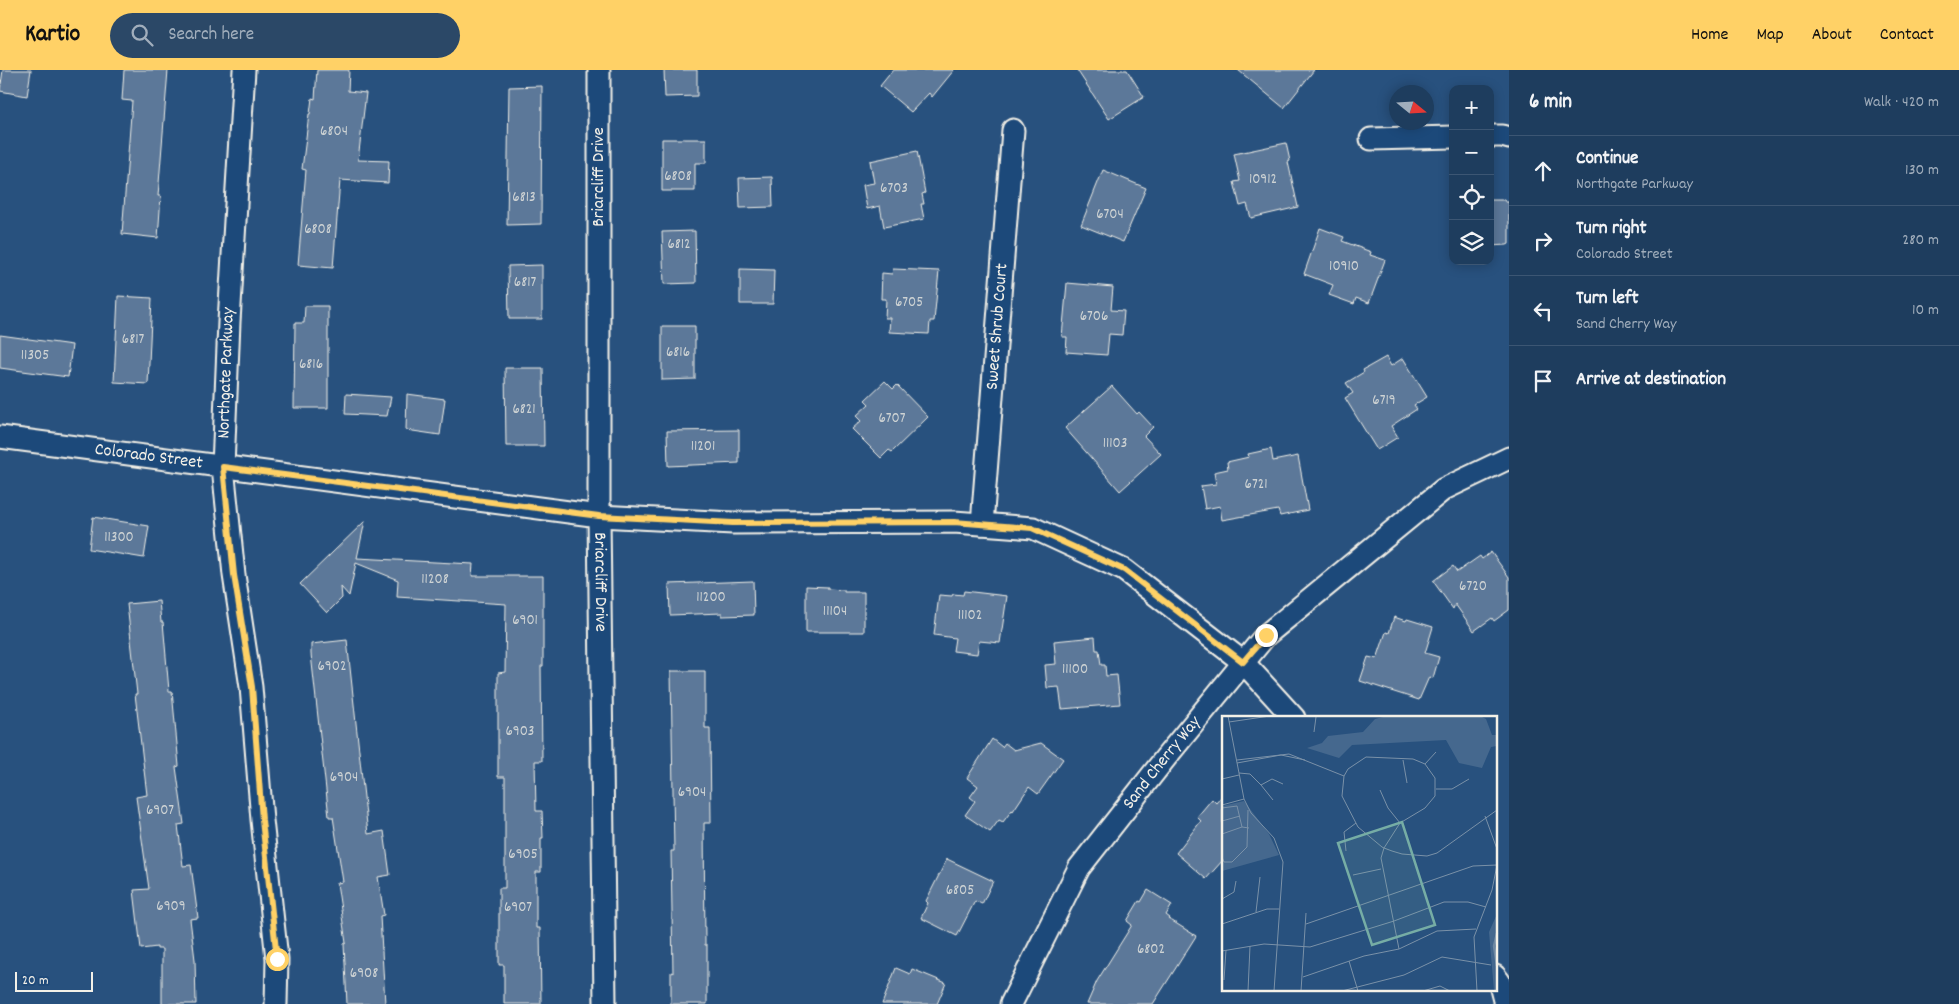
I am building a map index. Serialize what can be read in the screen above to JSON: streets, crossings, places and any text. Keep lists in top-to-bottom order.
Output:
{
  "streets": {
    "street": [
      "Briarcliff Drive",
      "Sweet Shrub Court",
      "Northgate Parkway",
      "Colorado Street",
      "Sand Cherry Way"
    ]
  },
  "crossings": [
    ["Briarcliff Drive", "Colorado Street"],
    ["Sweet Shrub Court", "Colorado Street"],
    ["Northgate Parkway", "Colorado Street"],
    ["Colorado Street", "Sand Cherry Way"]
  ],
  "house_numbers": [
    "6804",
    "6808",
    "10912",
    "6703",
    "6813",
    "6704",
    "6808",
    "6812",
    "10910",
    "6817",
    "6705",
    "6706",
    "6817",
    "6816",
    "11305",
    "6816",
    "6719",
    "6821",
    "6707",
    "11103",
    "11201",
    "6721",
    "11300",
    "11208",
    "6720",
    "11200",
    "11104",
    "11102",
    "6901",
    "6902",
    "11100",
    "6903",
    "6904",
    "6904",
    "6907",
    "6905",
    "6805",
    "6909",
    "6907",
    "6802",
    "6908"
  ],
  "scale_bar": "20 m",
  "north": "right",
  "page": {
    "header": "Kartio",
    "search": "Search here",
    "nav": [
      "Home",
      "Map",
      "About",
      "Contact"
    ],
    "heading": ["6 min", "Walk · 420 m"],
    "map_buttons": ["+", "−"],
    "list": [
      ["Continue", "Northgate Parkway", "130 m"],
      ["Turn right", "Colorado Street", "280 m"],
      ["Turn left", "Sand Cherry Way", "10 m"],
      "Arrive at destination"
    ],
    "scale": "20 m"
  }
}
